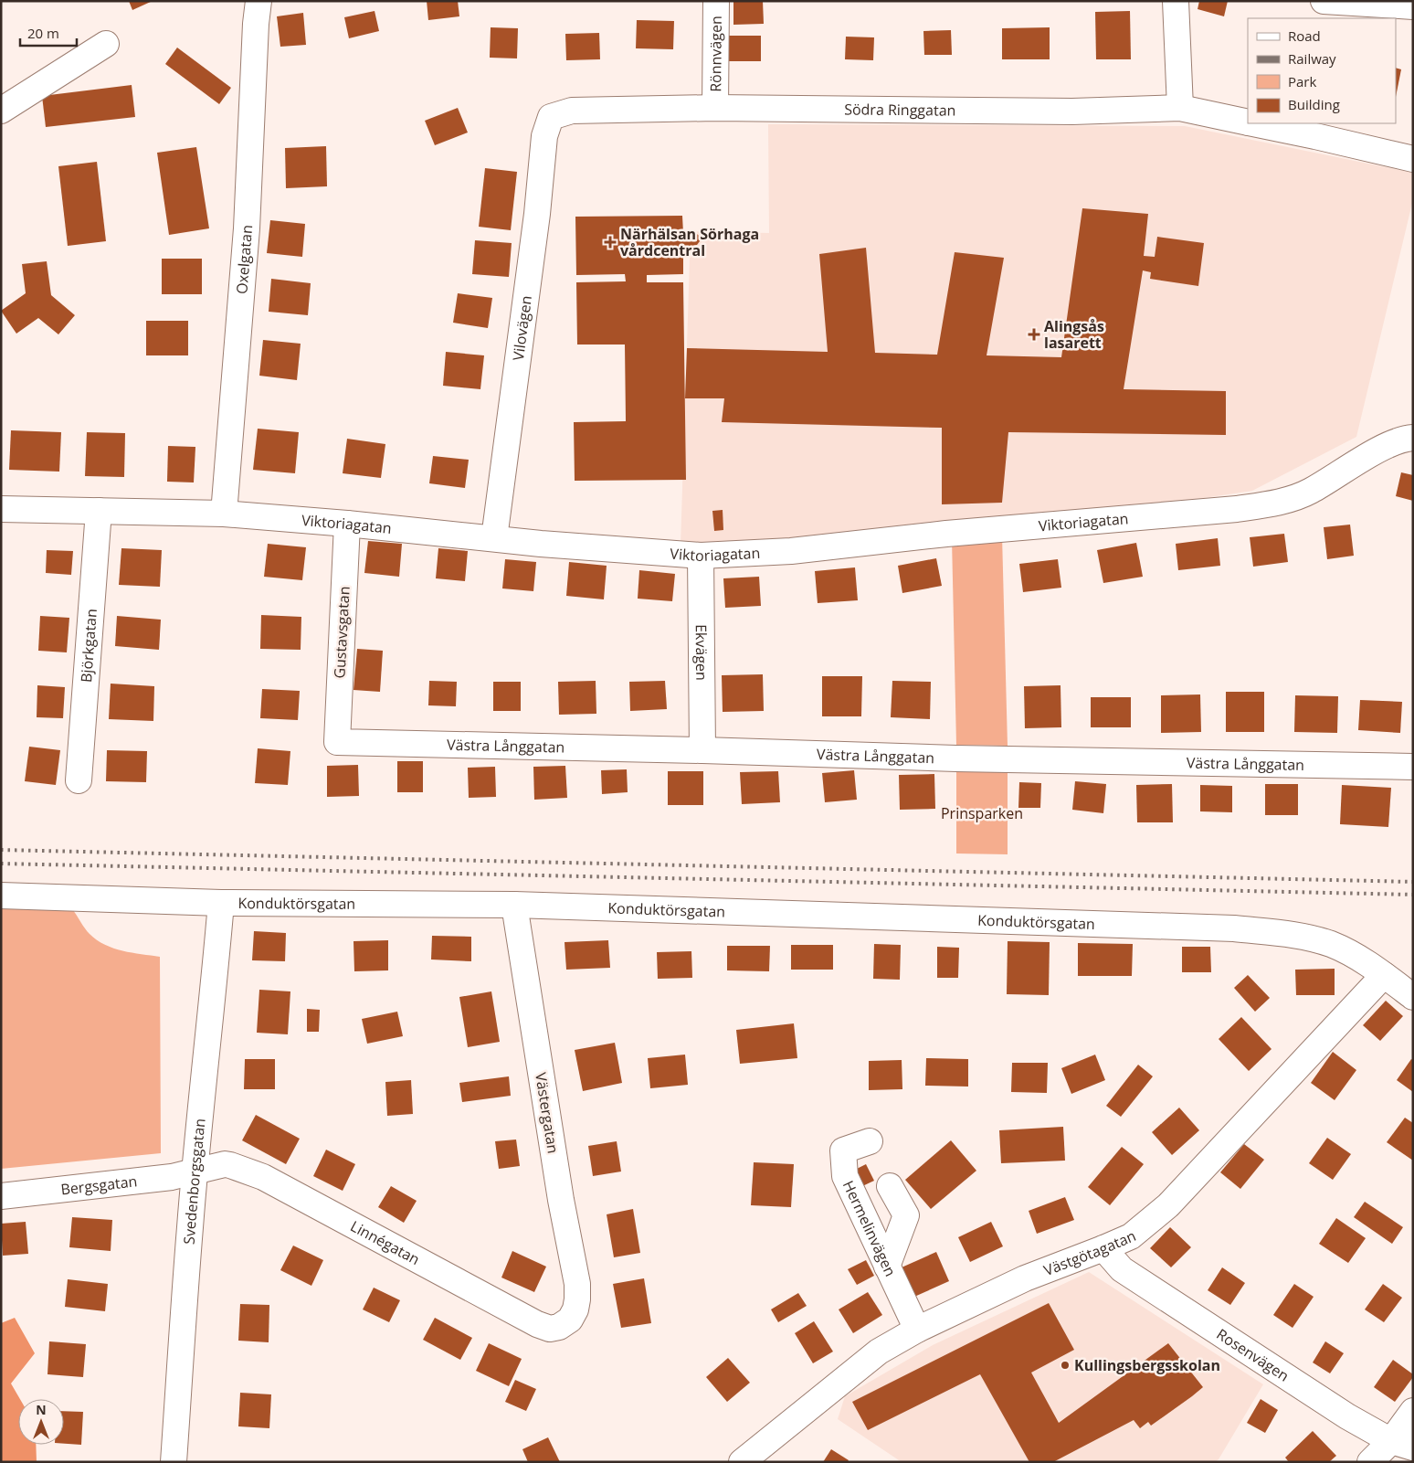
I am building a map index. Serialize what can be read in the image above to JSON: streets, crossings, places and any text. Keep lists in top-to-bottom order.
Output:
{
  "streets": {
    "street": [
      "Rönnvägen",
      "Södra Ringgatan",
      "Oxelgatan",
      "Vilovägen",
      "Viktoriagatan",
      "Gustavsgatan",
      "Björkgatan",
      "Ekvägen",
      "Västra Långgatan",
      "Konduktörsgatan",
      "Västergatan",
      "Svedenborgsgatan",
      "Bergsgatan",
      "Hermelinvägen",
      "Linnégatan",
      "Västgötagatan",
      "Rosenvägen"
    ]
  },
  "crossings": [
    ["Rönnvägen", "Södra Ringgatan"],
    ["Södra Ringgatan", "Vilovägen"],
    ["Oxelgatan", "Viktoriagatan"],
    ["Vilovägen", "Viktoriagatan"],
    ["Viktoriagatan", "Gustavsgatan"],
    ["Viktoriagatan", "Björkgatan"],
    ["Viktoriagatan", "Ekvägen"],
    ["Gustavsgatan", "Västra Långgatan"],
    ["Ekvägen", "Västra Långgatan"],
    ["Konduktörsgatan", "Västergatan"],
    ["Konduktörsgatan", "Svedenborgsgatan"],
    ["Konduktörsgatan", "Västgötagatan"],
    ["Västergatan", "Linnégatan"],
    ["Svedenborgsgatan", "Bergsgatan"],
    ["Svedenborgsgatan", "Linnégatan"],
    ["Bergsgatan", "Linnégatan"],
    ["Hermelinvägen", "Västgötagatan"],
    ["Västgötagatan", "Rosenvägen"]
  ],
  "parks": ["Prinsparken"],
  "places": {
    "health": ["Närhälsan Sörhaga vårdcentral", "Alingsås lasarett"],
    "other": ["Kullingsbergsskolan"]
  },
  "legend": [
    "Road",
    "Railway",
    "Park",
    "Building"
  ],
  "scale_bar": "20 m",
  "north": "top"
}
